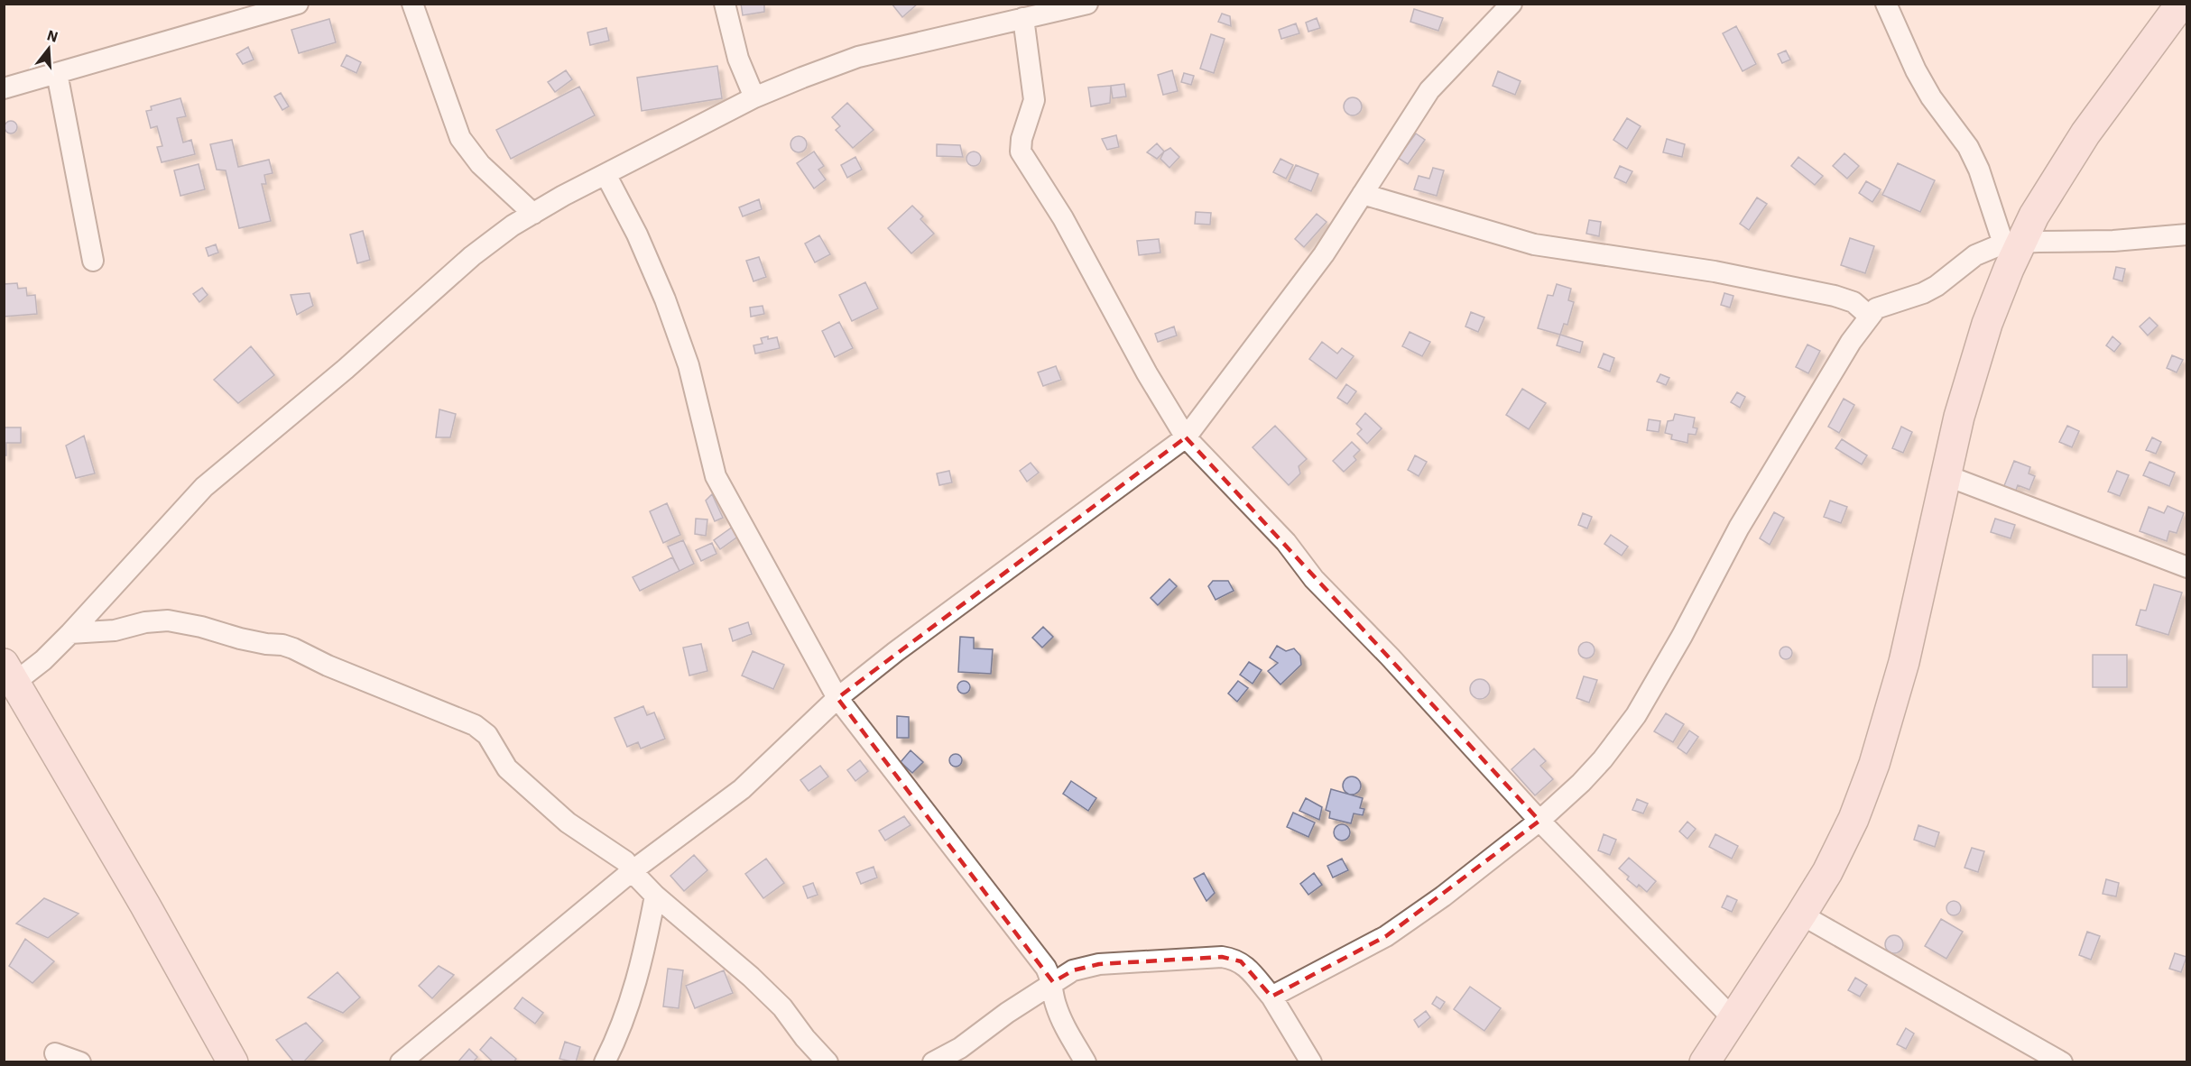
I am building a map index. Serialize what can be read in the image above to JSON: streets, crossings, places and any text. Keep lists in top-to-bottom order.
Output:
{
  "north": "top"
}
